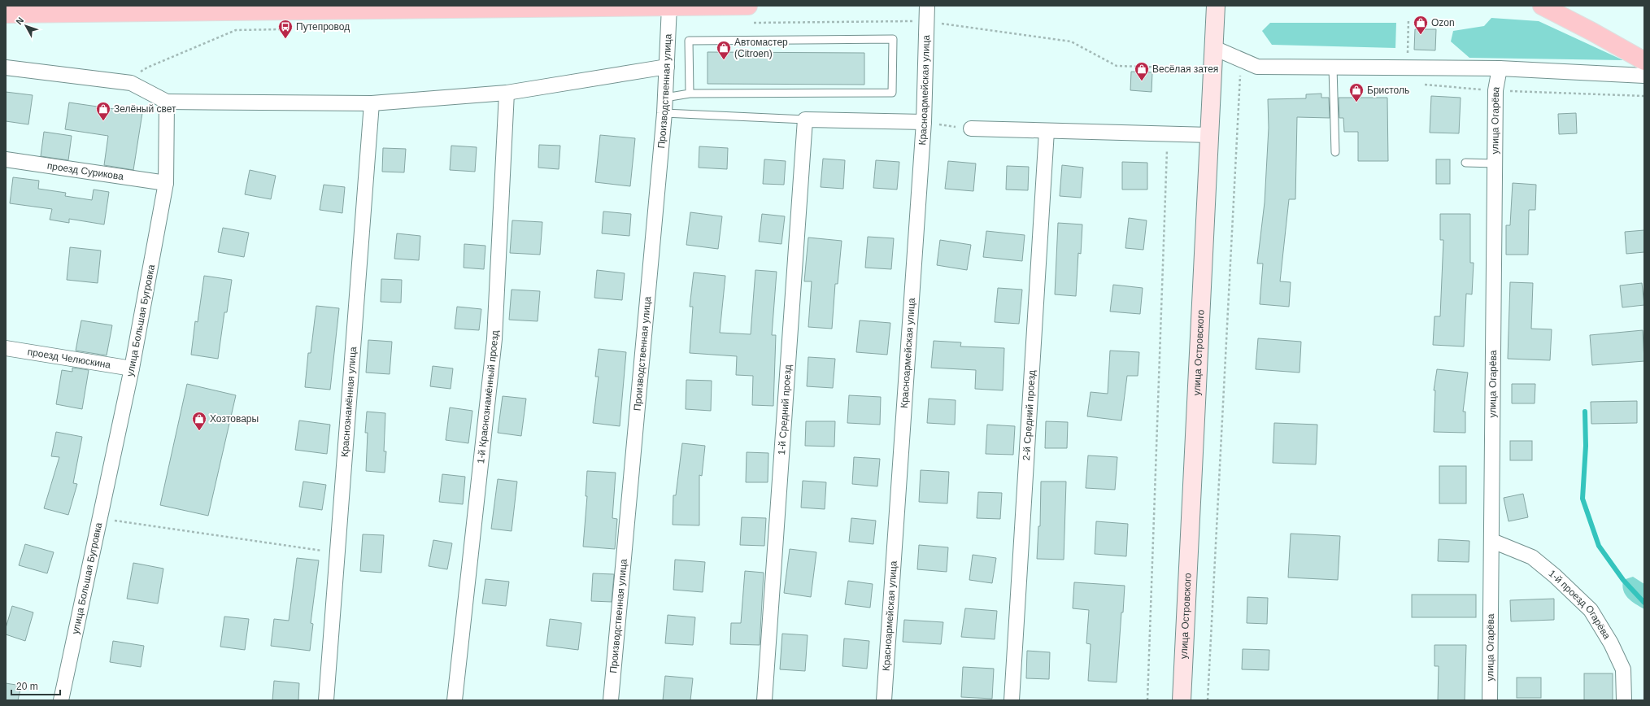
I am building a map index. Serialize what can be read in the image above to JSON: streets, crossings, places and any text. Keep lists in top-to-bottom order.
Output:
{
  "streets": {
    "street": [
      "Красноармейская улица",
      "Производственная улица",
      "улица Огарёва",
      "проезд Сурикова",
      "улица Большая Бугровка",
      "улица Островского",
      "проезд Челюскина",
      "1-й Краснознамённый проезд",
      "Краснознамённая улица",
      "1-й Средний проезд",
      "2-й Средний проезд",
      "1-й проезд Огарёва"
    ]
  },
  "crossings": [
    ["улица Огарёва", "1-й проезд Огарёва"],
    ["проезд Сурикова", "улица Большая Бугровка"],
    ["улица Большая Бугровка", "проезд Челюскина"]
  ],
  "places": {
    "shop": [
      "Ozon",
      "Автомастер (Citroen)",
      "Весёлая затея",
      "Бристоль",
      "Зелёный свет",
      "Хозтовары"
    ],
    "bus stop": ["Путепровод"]
  },
  "scale_bar": "20 m",
  "north": "top left"
}
